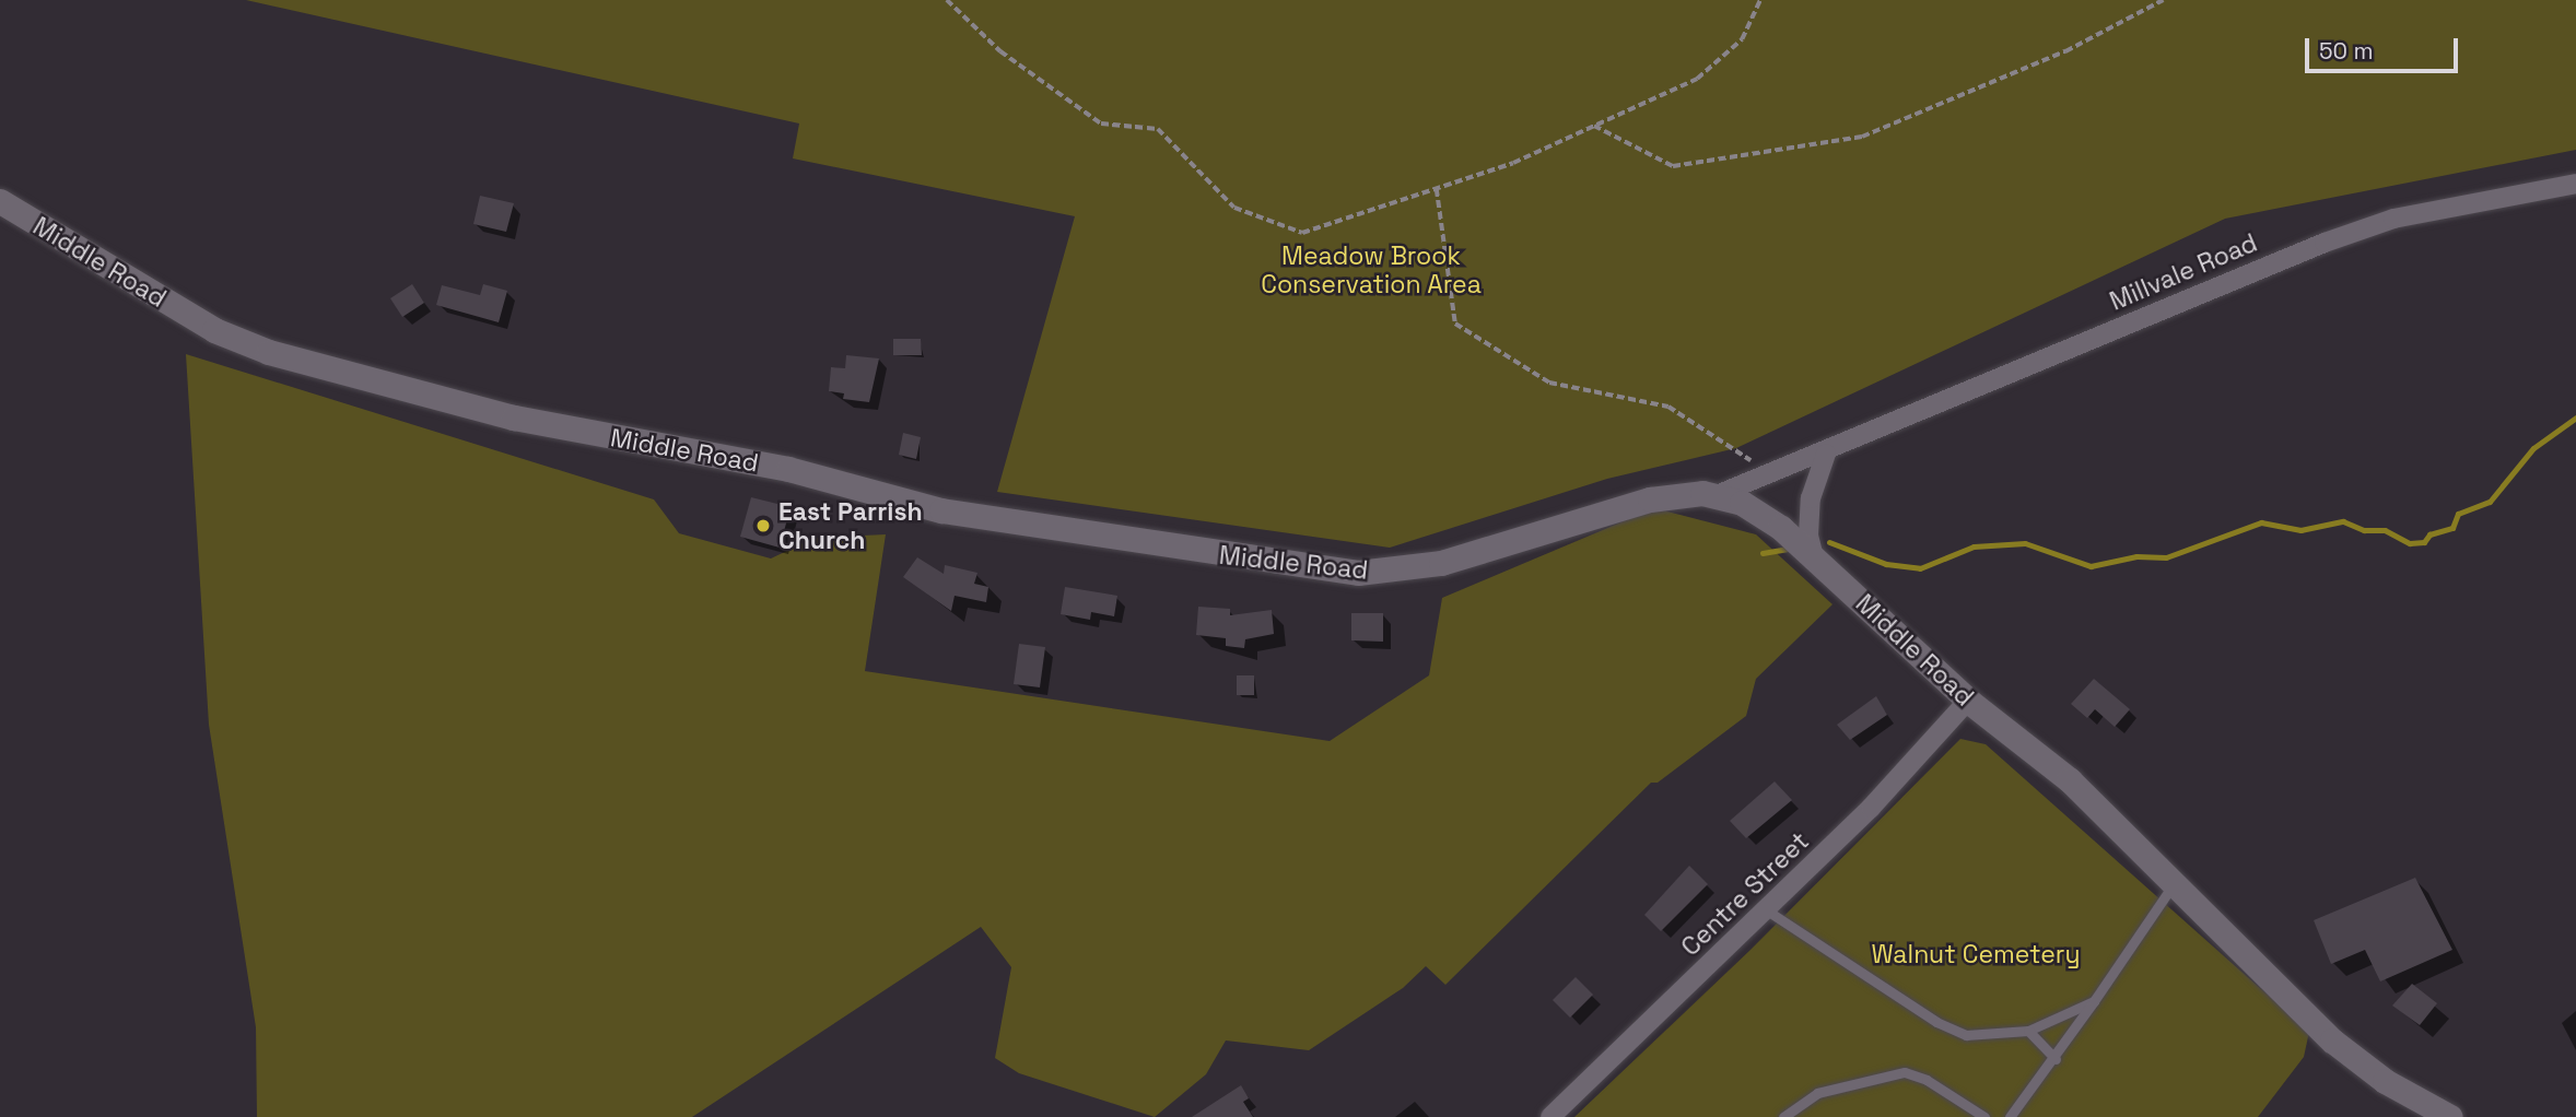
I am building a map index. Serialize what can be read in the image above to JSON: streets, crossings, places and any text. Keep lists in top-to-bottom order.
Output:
{
  "streets": {
    "street": ["Middle Road", "Millvale Road", "Centre Street"]
  },
  "crossings": [
    ["Middle Road", "Millvale Road"],
    ["Middle Road", "Centre Street"]
  ],
  "parks": ["Meadow Brook Conservation Area", "Walnut Cemetery"],
  "places": ["East Parrish Church"],
  "scale_bar": "50 m"
}
